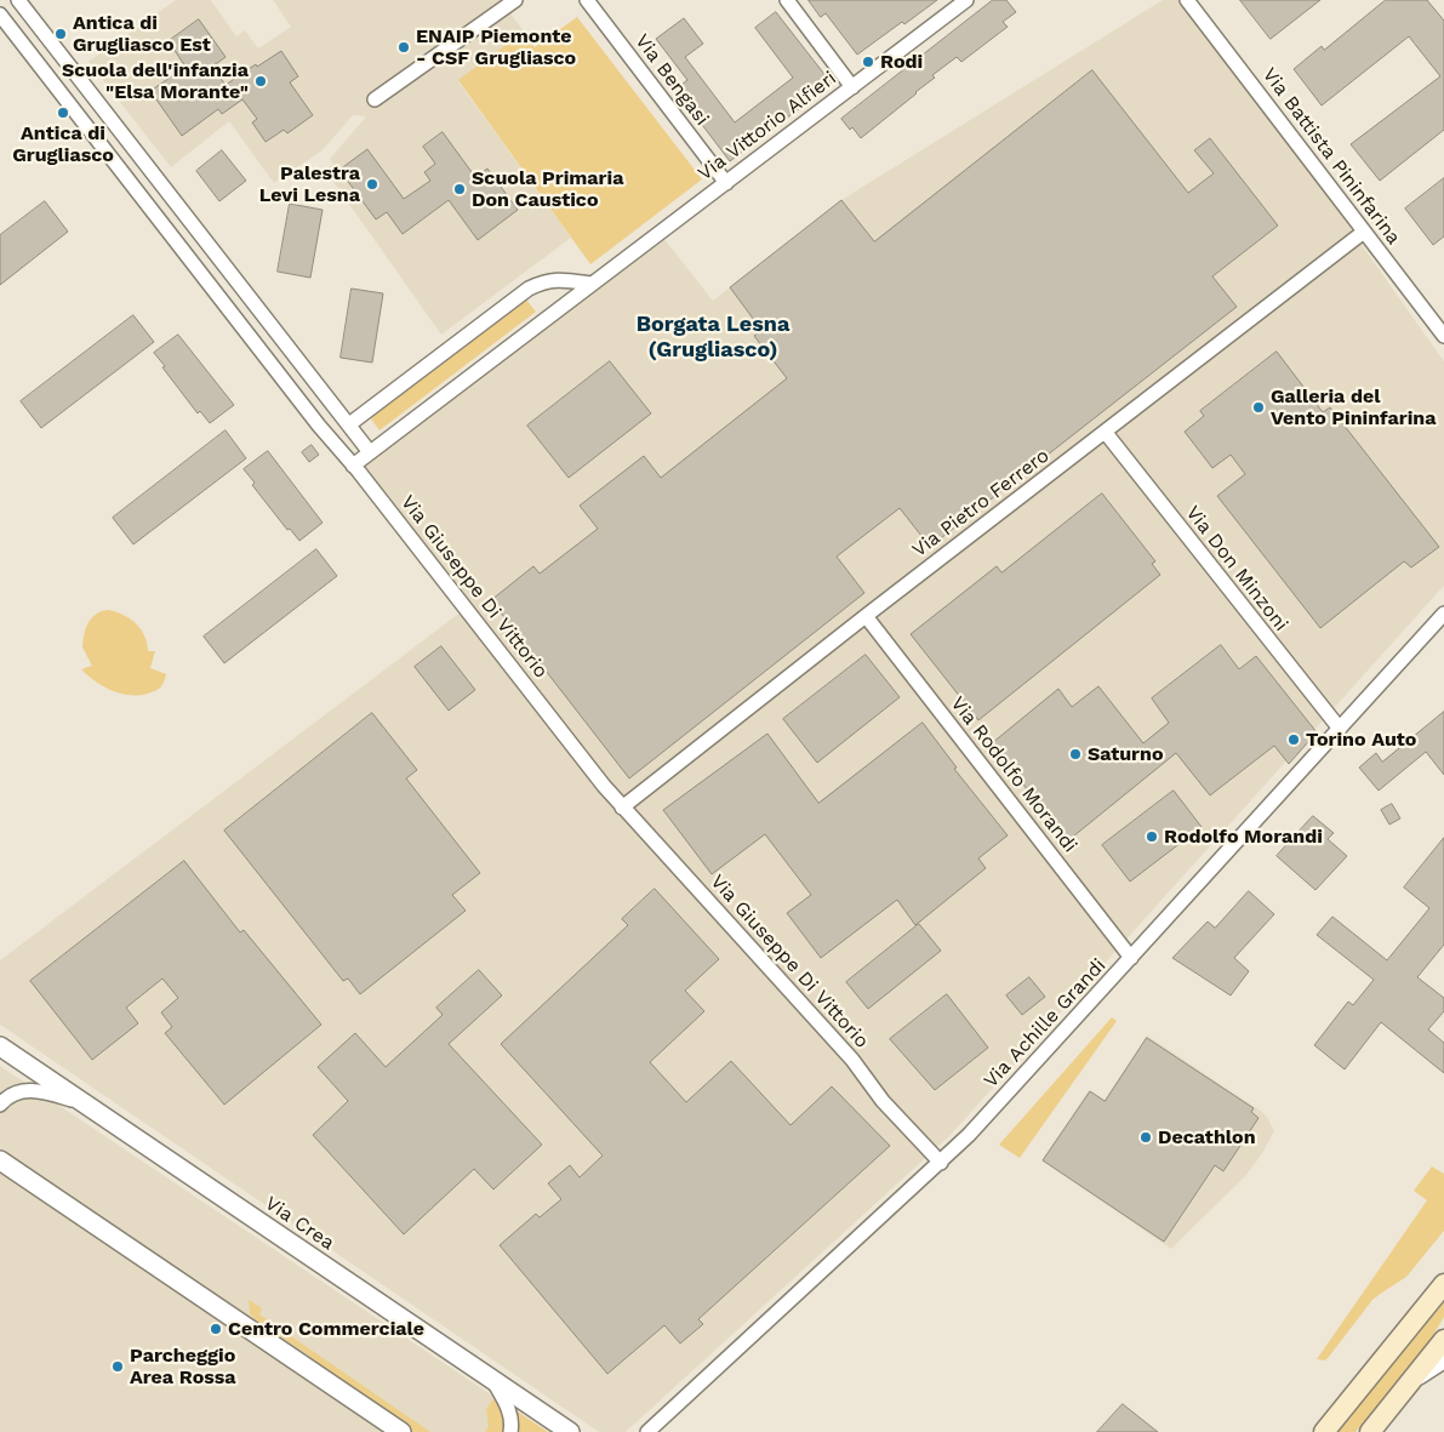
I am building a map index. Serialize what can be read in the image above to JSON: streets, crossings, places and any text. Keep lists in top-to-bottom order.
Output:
{
  "streets": {
    "street": [
      "Via Bengasi",
      "Via Vittorio Alfieri",
      "Via Battista Pininfarina",
      "Via Pietro Ferrero",
      "Via Don Minzoni",
      "Via Giuseppe Di Vittorio",
      "Via Rodolfo Morandi",
      "Via Achille Grandi",
      "Via Crea"
    ]
  },
  "crossings": [
    ["Via Bengasi", "Via Vittorio Alfieri"],
    ["Via Vittorio Alfieri", "Via Giuseppe Di Vittorio"],
    ["Via Battista Pininfarina", "Via Pietro Ferrero"],
    ["Via Pietro Ferrero", "Via Don Minzoni"],
    ["Via Pietro Ferrero", "Via Giuseppe Di Vittorio"],
    ["Via Pietro Ferrero", "Via Rodolfo Morandi"],
    ["Via Don Minzoni", "Via Achille Grandi"],
    ["Via Giuseppe Di Vittorio", "Via Achille Grandi"],
    ["Via Rodolfo Morandi", "Via Achille Grandi"]
  ],
  "districts": ["Borgata Lesna (Grugliasco)"],
  "places": [
    "Antica di Grugliasco Est",
    "ENAIP Piemonte - CSF Grugliasco",
    "Rodi",
    "Scuola dell'infanzia \"Elsa Morante\"",
    "Antica di Grugliasco",
    "Palestra Levi Lesna",
    "Scuola Primaria Don Caustico",
    "Galleria del Vento Pininfarina",
    "Torino Auto",
    "Saturno",
    "Rodolfo Morandi",
    "Decathlon",
    "Centro Commerciale",
    "Parcheggio Area Rossa"
  ]
}
